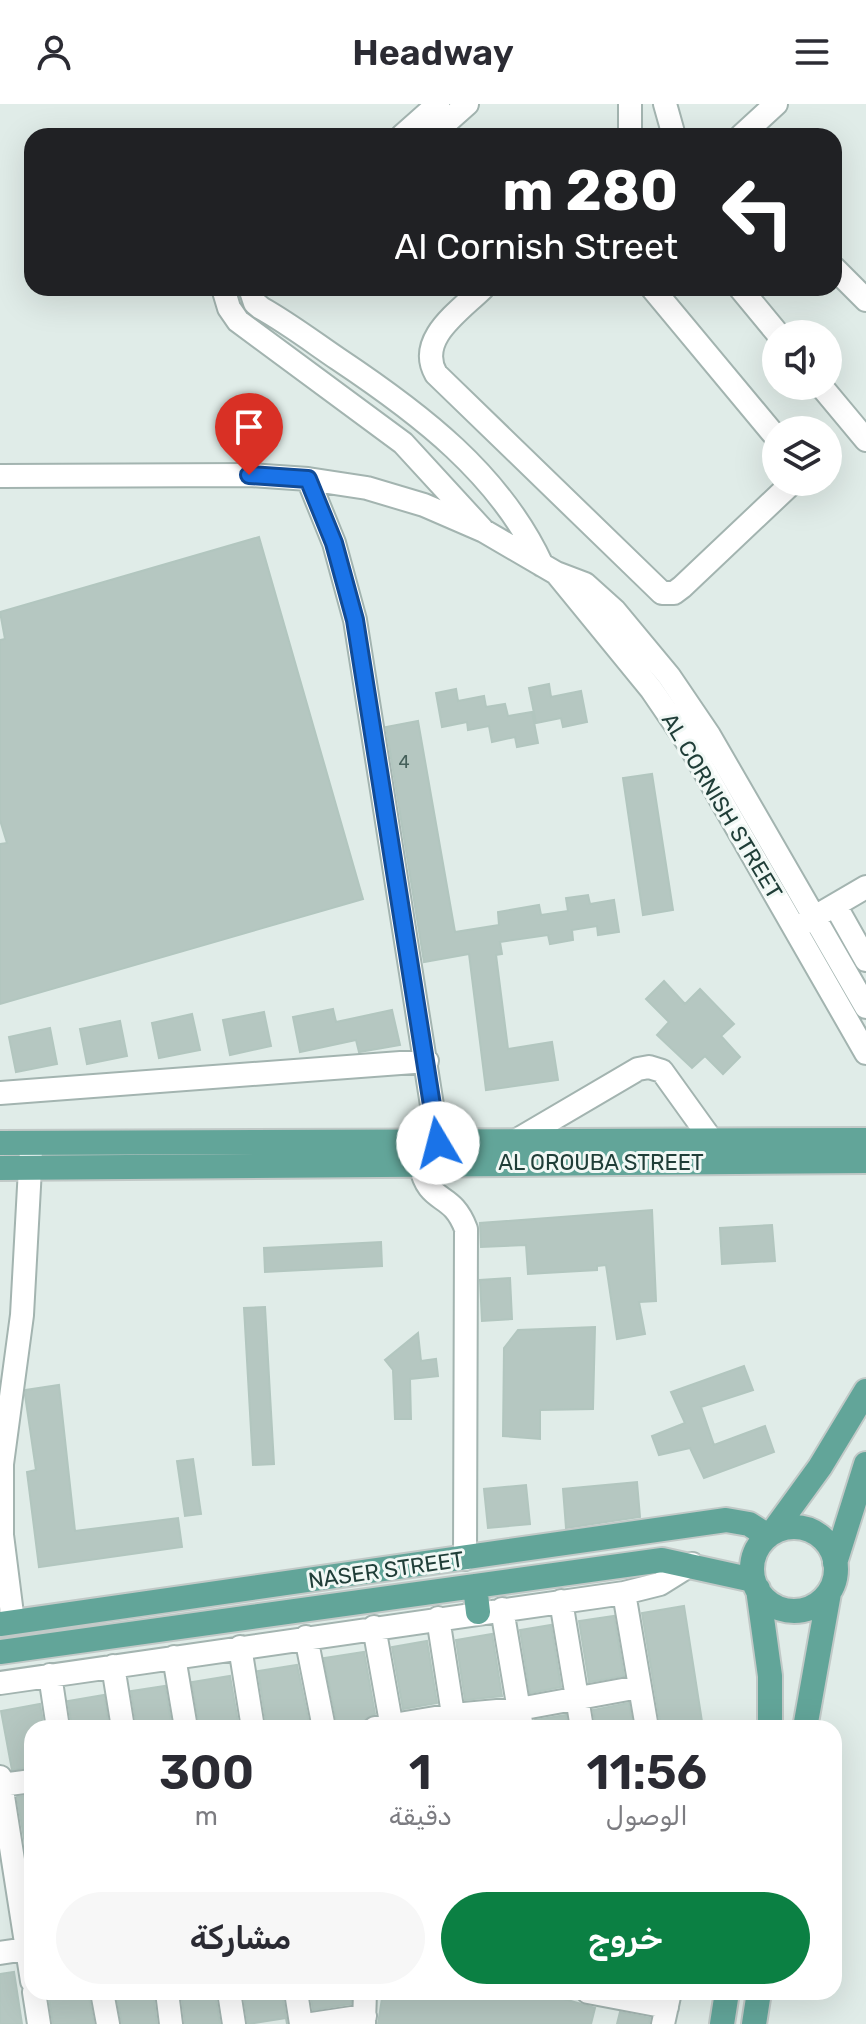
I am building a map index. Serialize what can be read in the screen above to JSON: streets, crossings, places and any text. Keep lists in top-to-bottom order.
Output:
{
  "streets": {
    "main road": ["AL OROUBA STREET", "NASER STREET"],
    "street": ["AL CORNISH STREET"]
  },
  "house_numbers": ["4"],
  "page": {
    "header": "Headway",
    "turn": ["280 m", "Al Cornish Street"],
    "eta": [
      "11:56",
      "الوصول",
      "1",
      "دقيقة",
      "300",
      "m"
    ],
    "buttons": ["خروج", "مشاركة"]
  }
}
